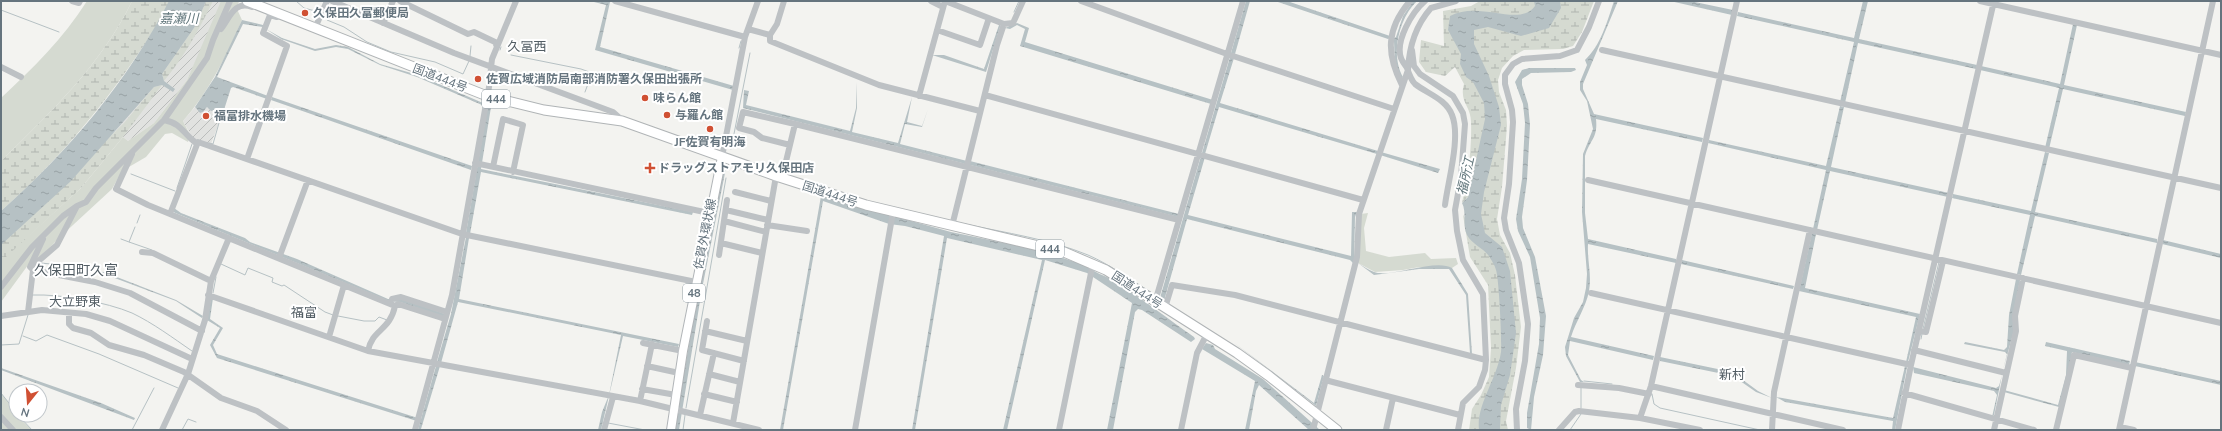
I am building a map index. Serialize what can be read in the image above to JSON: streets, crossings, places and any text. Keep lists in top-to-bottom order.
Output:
{
  "streets": {
    "highway": ["国道444号", "444"],
    "main road": ["佐賀外環状線", "48"]
  },
  "crossings": [
    ["国道444号", "佐賀外環状線"]
  ],
  "districts": [
    "久冨西",
    "久保田町久富",
    "大立野東",
    "福富",
    "新村"
  ],
  "water": ["嘉瀬川", "福所江"],
  "places": {
    "other": [
      "久保田久富郵便局",
      "佐賀広域消防局南部消防署久保田出張所",
      "味らん館",
      "与羅ん館",
      "福富排水機場",
      "JF佐賀有明海"
    ],
    "health": ["ドラッグストアモリ久保田店"]
  },
  "north": "bottom"
}
